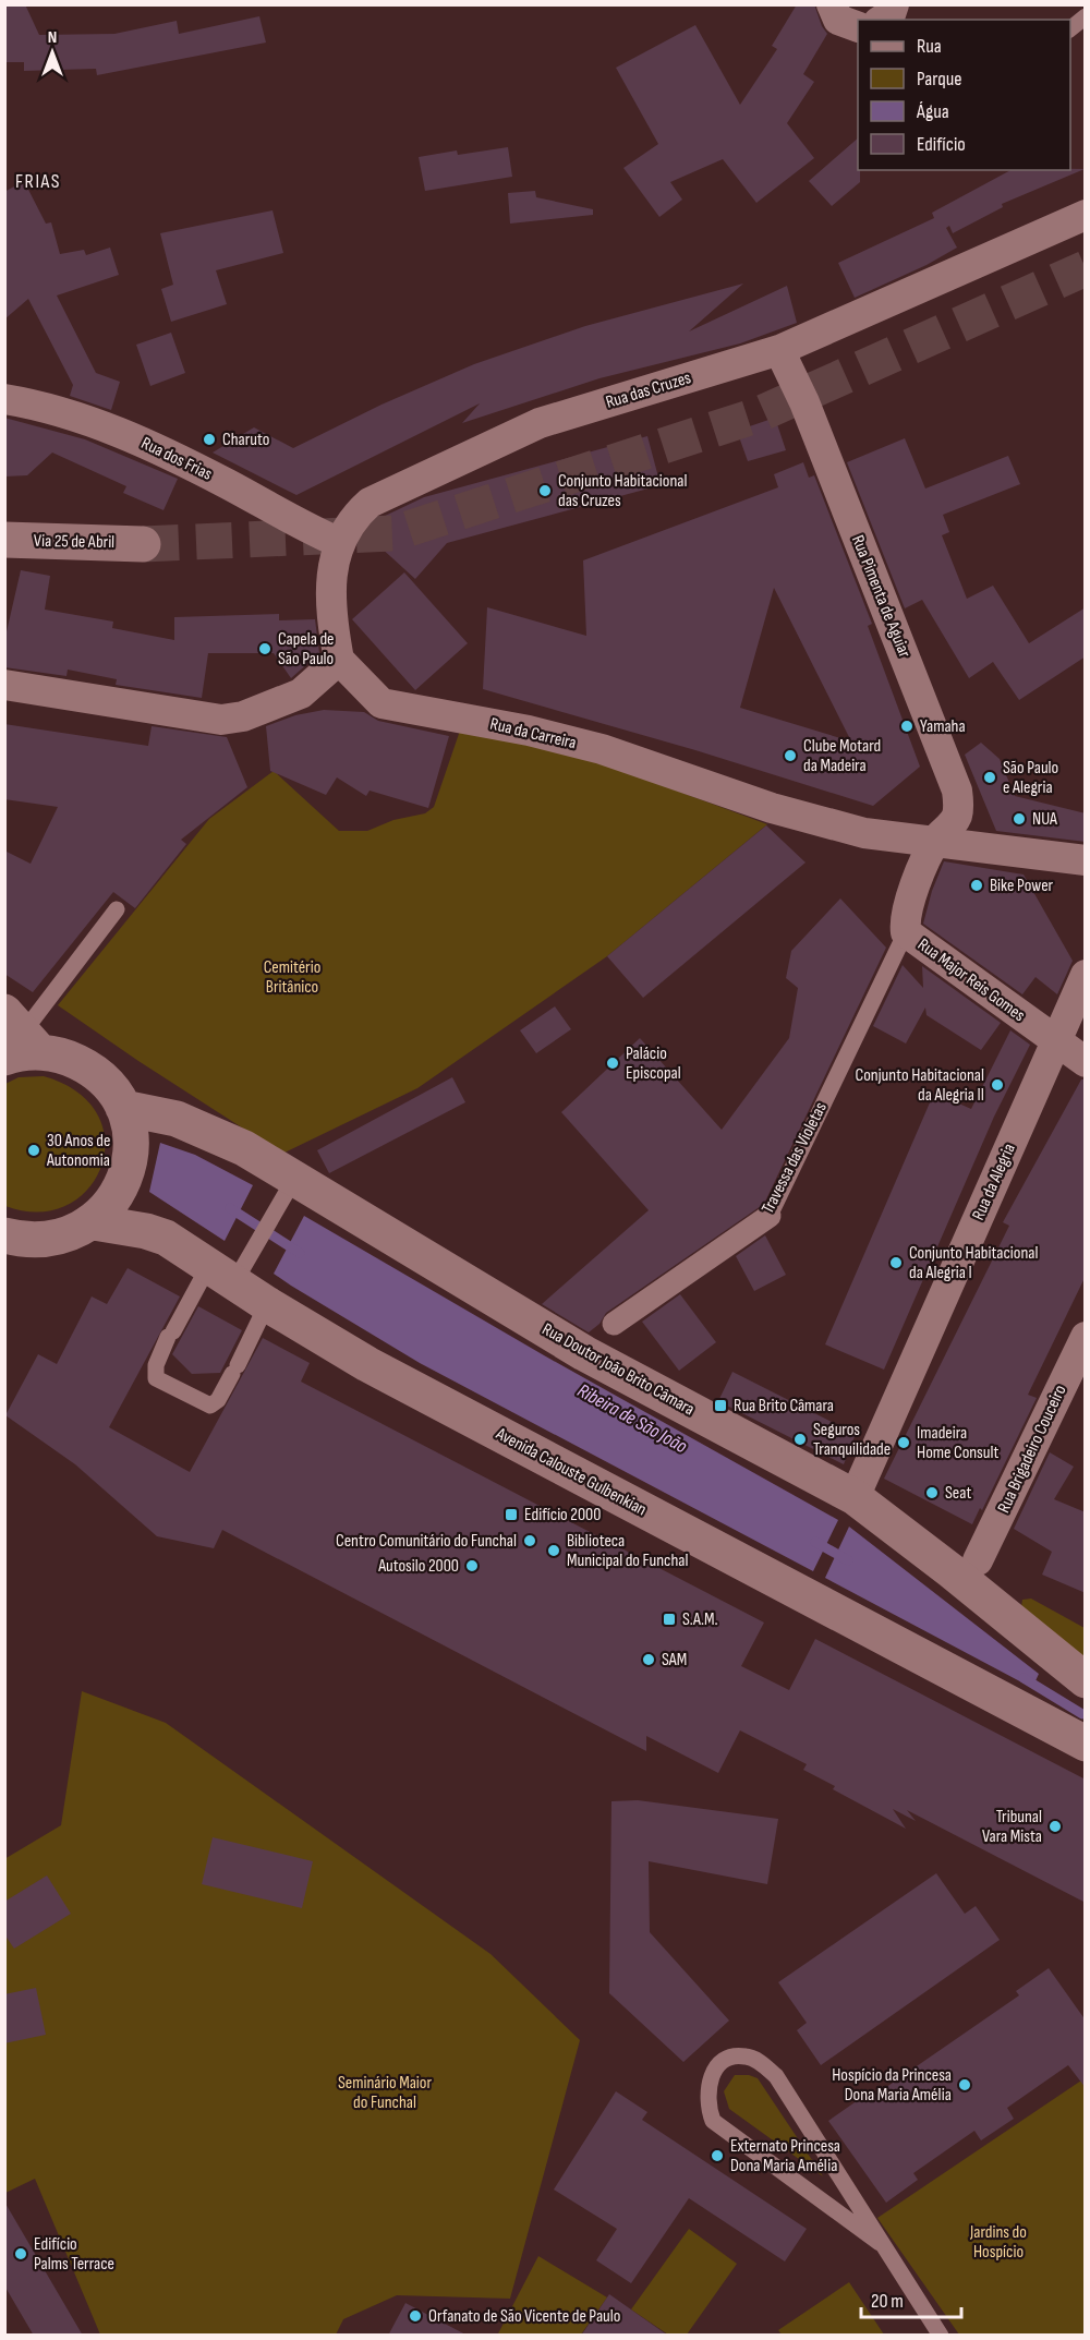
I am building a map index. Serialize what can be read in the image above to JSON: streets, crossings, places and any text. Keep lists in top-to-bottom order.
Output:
{
  "streets": {
    "main road": ["Via 25 de Abril", "Rua Doutor João Brito Câmara", "Avenida Calouste Gulbenkian"],
    "street": [
      "Rua das Cruzes",
      "Rua dos Frias",
      "Rua Pimenta de Aguiar",
      "Rua da Carreira",
      "Rua Major Reis Gomes",
      "Travessa das Violetas",
      "Rua da Alegria",
      "Rua Brigadeiro Couceiro"
    ]
  },
  "crossings": [
    ["Rua das Cruzes", "Rua dos Frias"],
    ["Rua das Cruzes", "Rua Pimenta de Aguiar"],
    ["Rua das Cruzes", "Rua da Carreira"],
    ["Rua Pimenta de Aguiar", "Rua da Carreira"],
    ["Rua Pimenta de Aguiar", "Rua Major Reis Gomes"],
    ["Rua da Carreira", "Rua Major Reis Gomes"],
    ["Rua Major Reis Gomes", "Travessa das Violetas"],
    ["Rua Major Reis Gomes", "Rua da Alegria"],
    ["Rua da Alegria", "Rua Doutor João Brito Câmara"]
  ],
  "districts": ["FRIAS"],
  "water": ["Ribeira de São João"],
  "parks": ["Cemitério Britânico", "Seminário Maior do Funchal", "Jardins do Hospício"],
  "places": {
    "other": [
      "Charuto",
      "Conjunto Habitacional das Cruzes",
      "Capela de São Paulo",
      "Yamaha",
      "Clube Motard da Madeira",
      "São Paulo e Alegria",
      "NUA",
      "Bike Power",
      "Palácio Episcopal",
      "Conjunto Habitacional da Alegria II",
      "30 Anos de Autonomia",
      "Conjunto Habitacional da Alegria I",
      "Seguros Tranquilidade",
      "Imadeira Home Consult",
      "Seat",
      "Centro Comunitário do Funchal",
      "Biblioteca Municipal do Funchal",
      "Autosilo 2000",
      "SAM",
      "Tribunal Vara Mista",
      "Hospício da Princesa Dona Maria Amélia",
      "Externato Princesa Dona Maria Amélia",
      "Edifício Palms Terrace",
      "Orfanato de São Vicente de Paulo"
    ],
    "transit": ["Rua Brito Câmara", "Edifício 2000", "S.A.M."]
  },
  "legend": [
    "Rua",
    "Parque",
    "Água",
    "Edifício"
  ],
  "scale_bar": "20 m",
  "north": "top"
}
